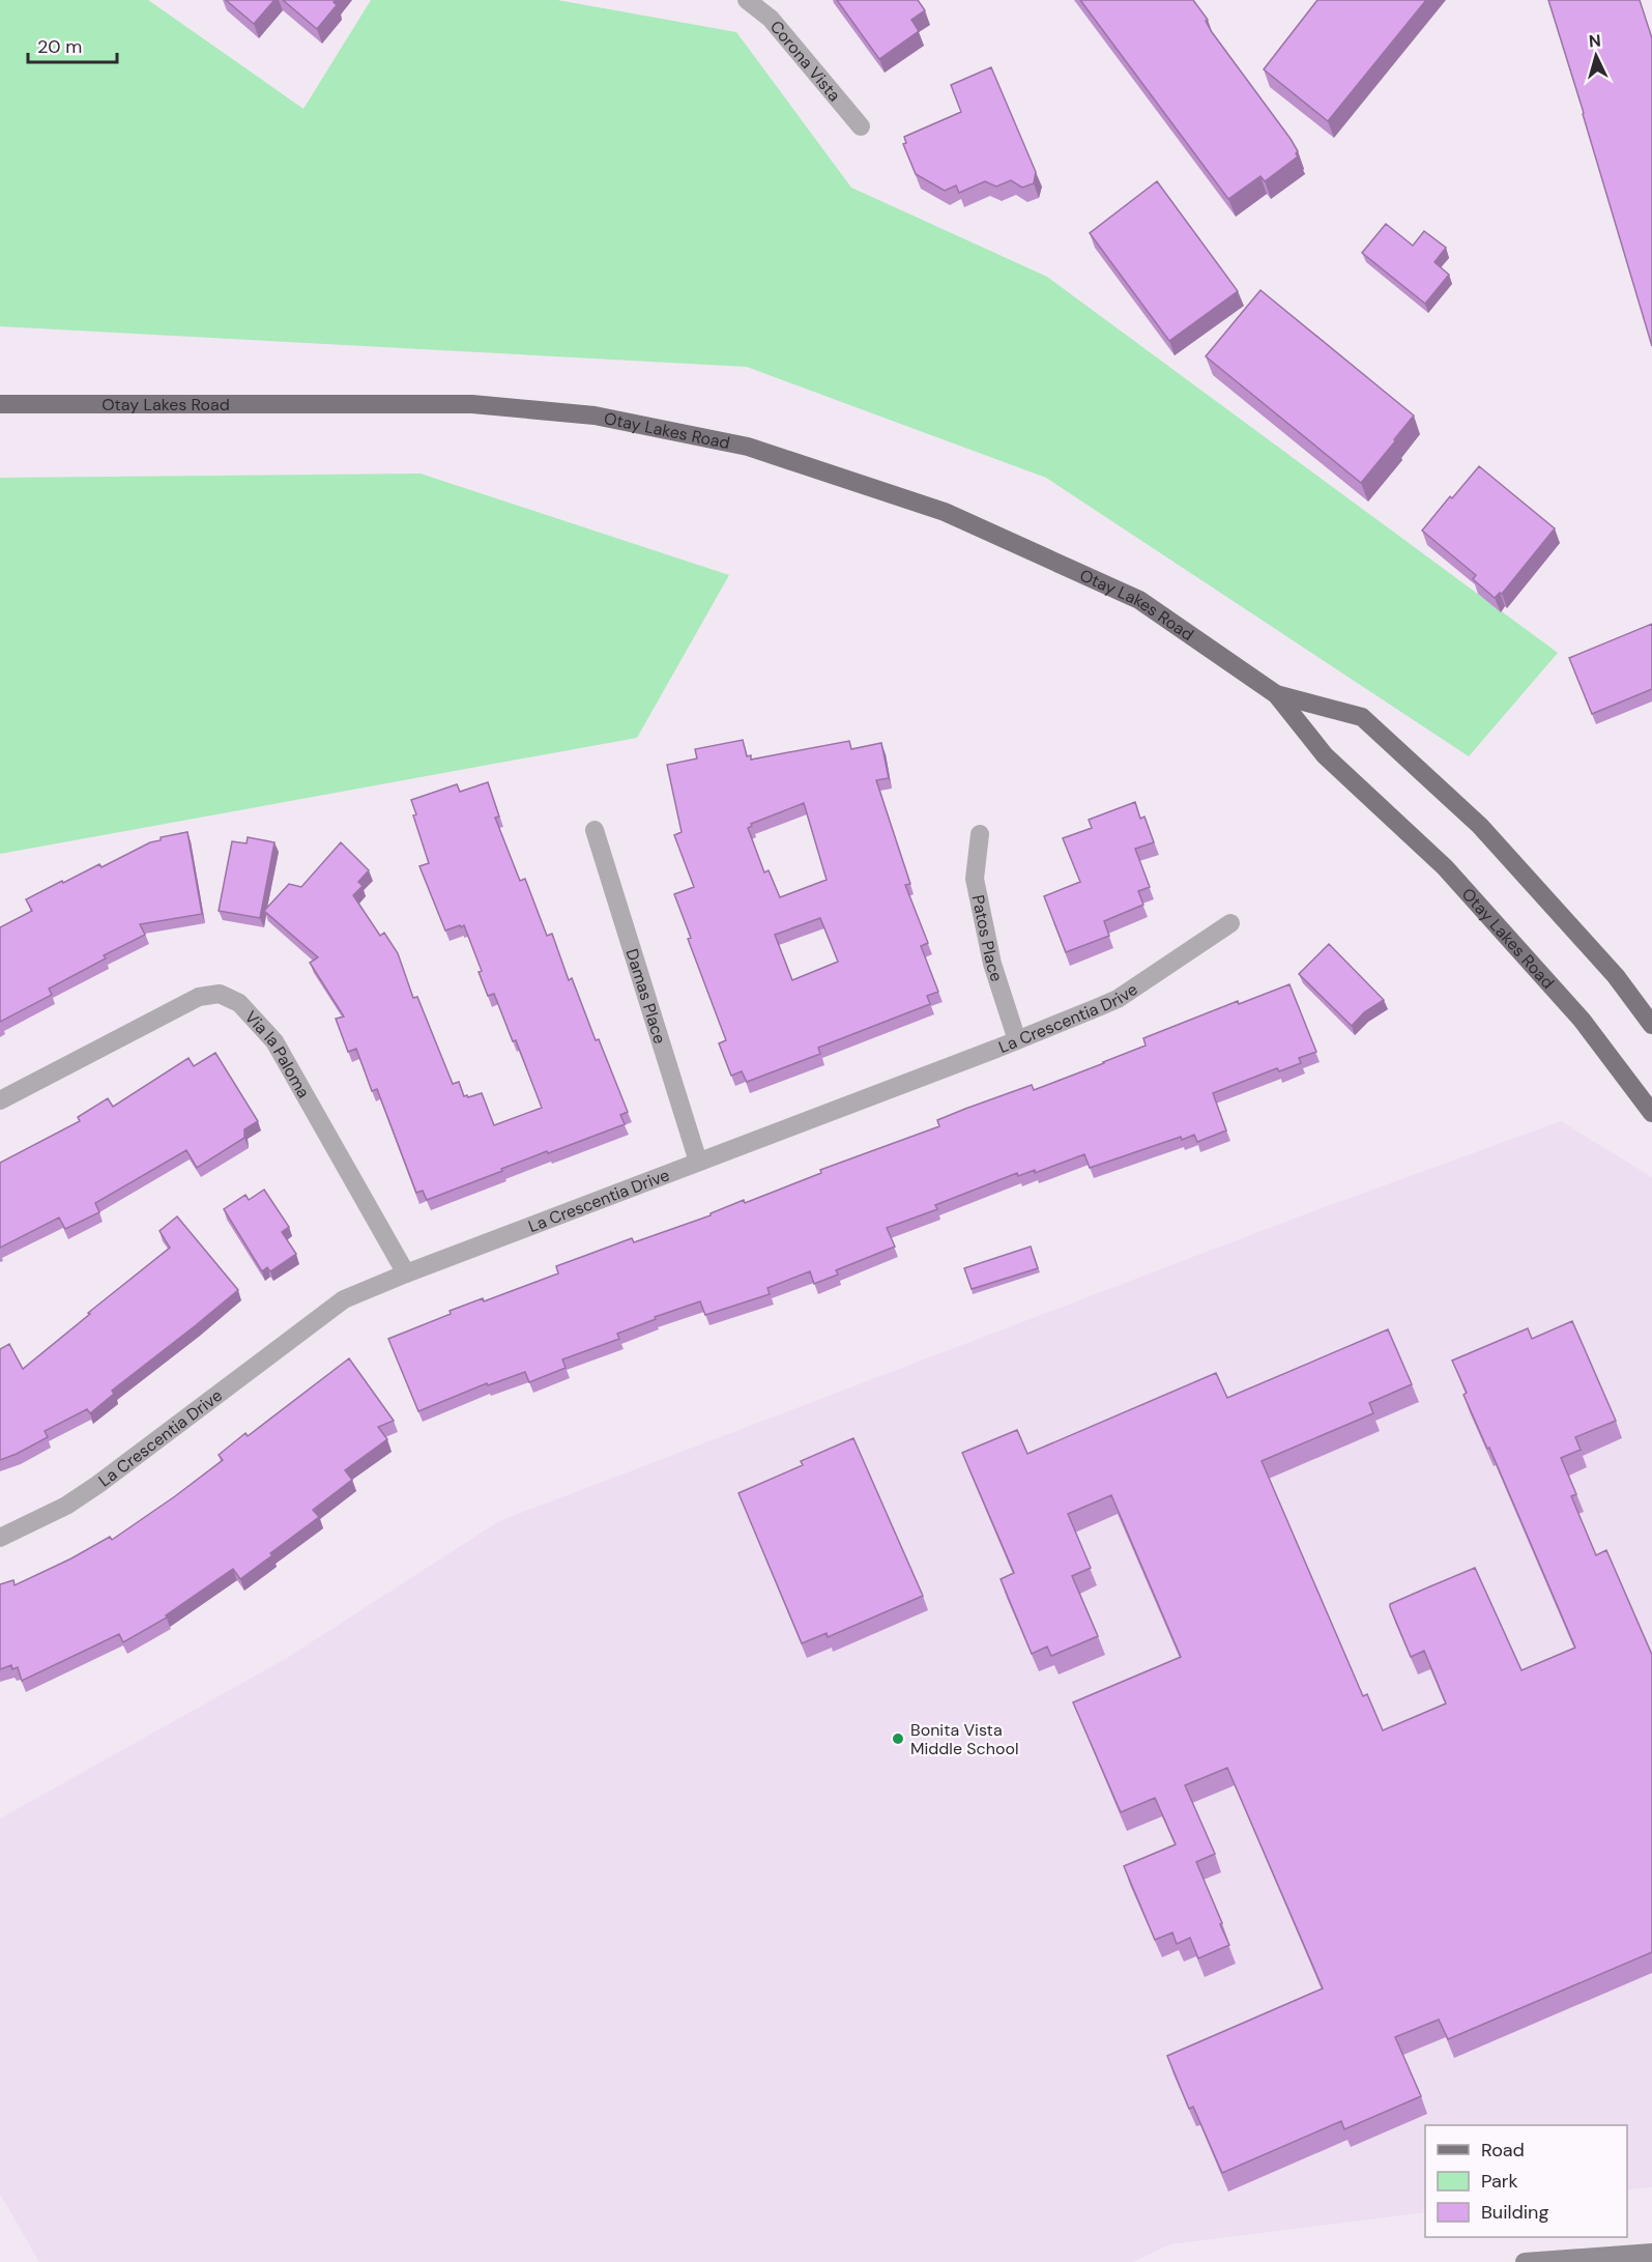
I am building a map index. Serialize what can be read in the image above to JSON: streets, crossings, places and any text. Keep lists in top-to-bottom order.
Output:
{
  "streets": {
    "main road": ["Otay Lakes Road"],
    "street": [
      "Corona Vista",
      "Patos Place",
      "Damas Place",
      "La Crescentia Drive",
      "Via la Paloma"
    ]
  },
  "crossings": [
    ["Patos Place", "La Crescentia Drive"],
    ["Damas Place", "La Crescentia Drive"],
    ["La Crescentia Drive", "Via la Paloma"]
  ],
  "places": ["Bonita Vista Middle School"],
  "legend": ["Road", "Park", "Building"],
  "scale_bar": "20 m",
  "north": "top"
}
